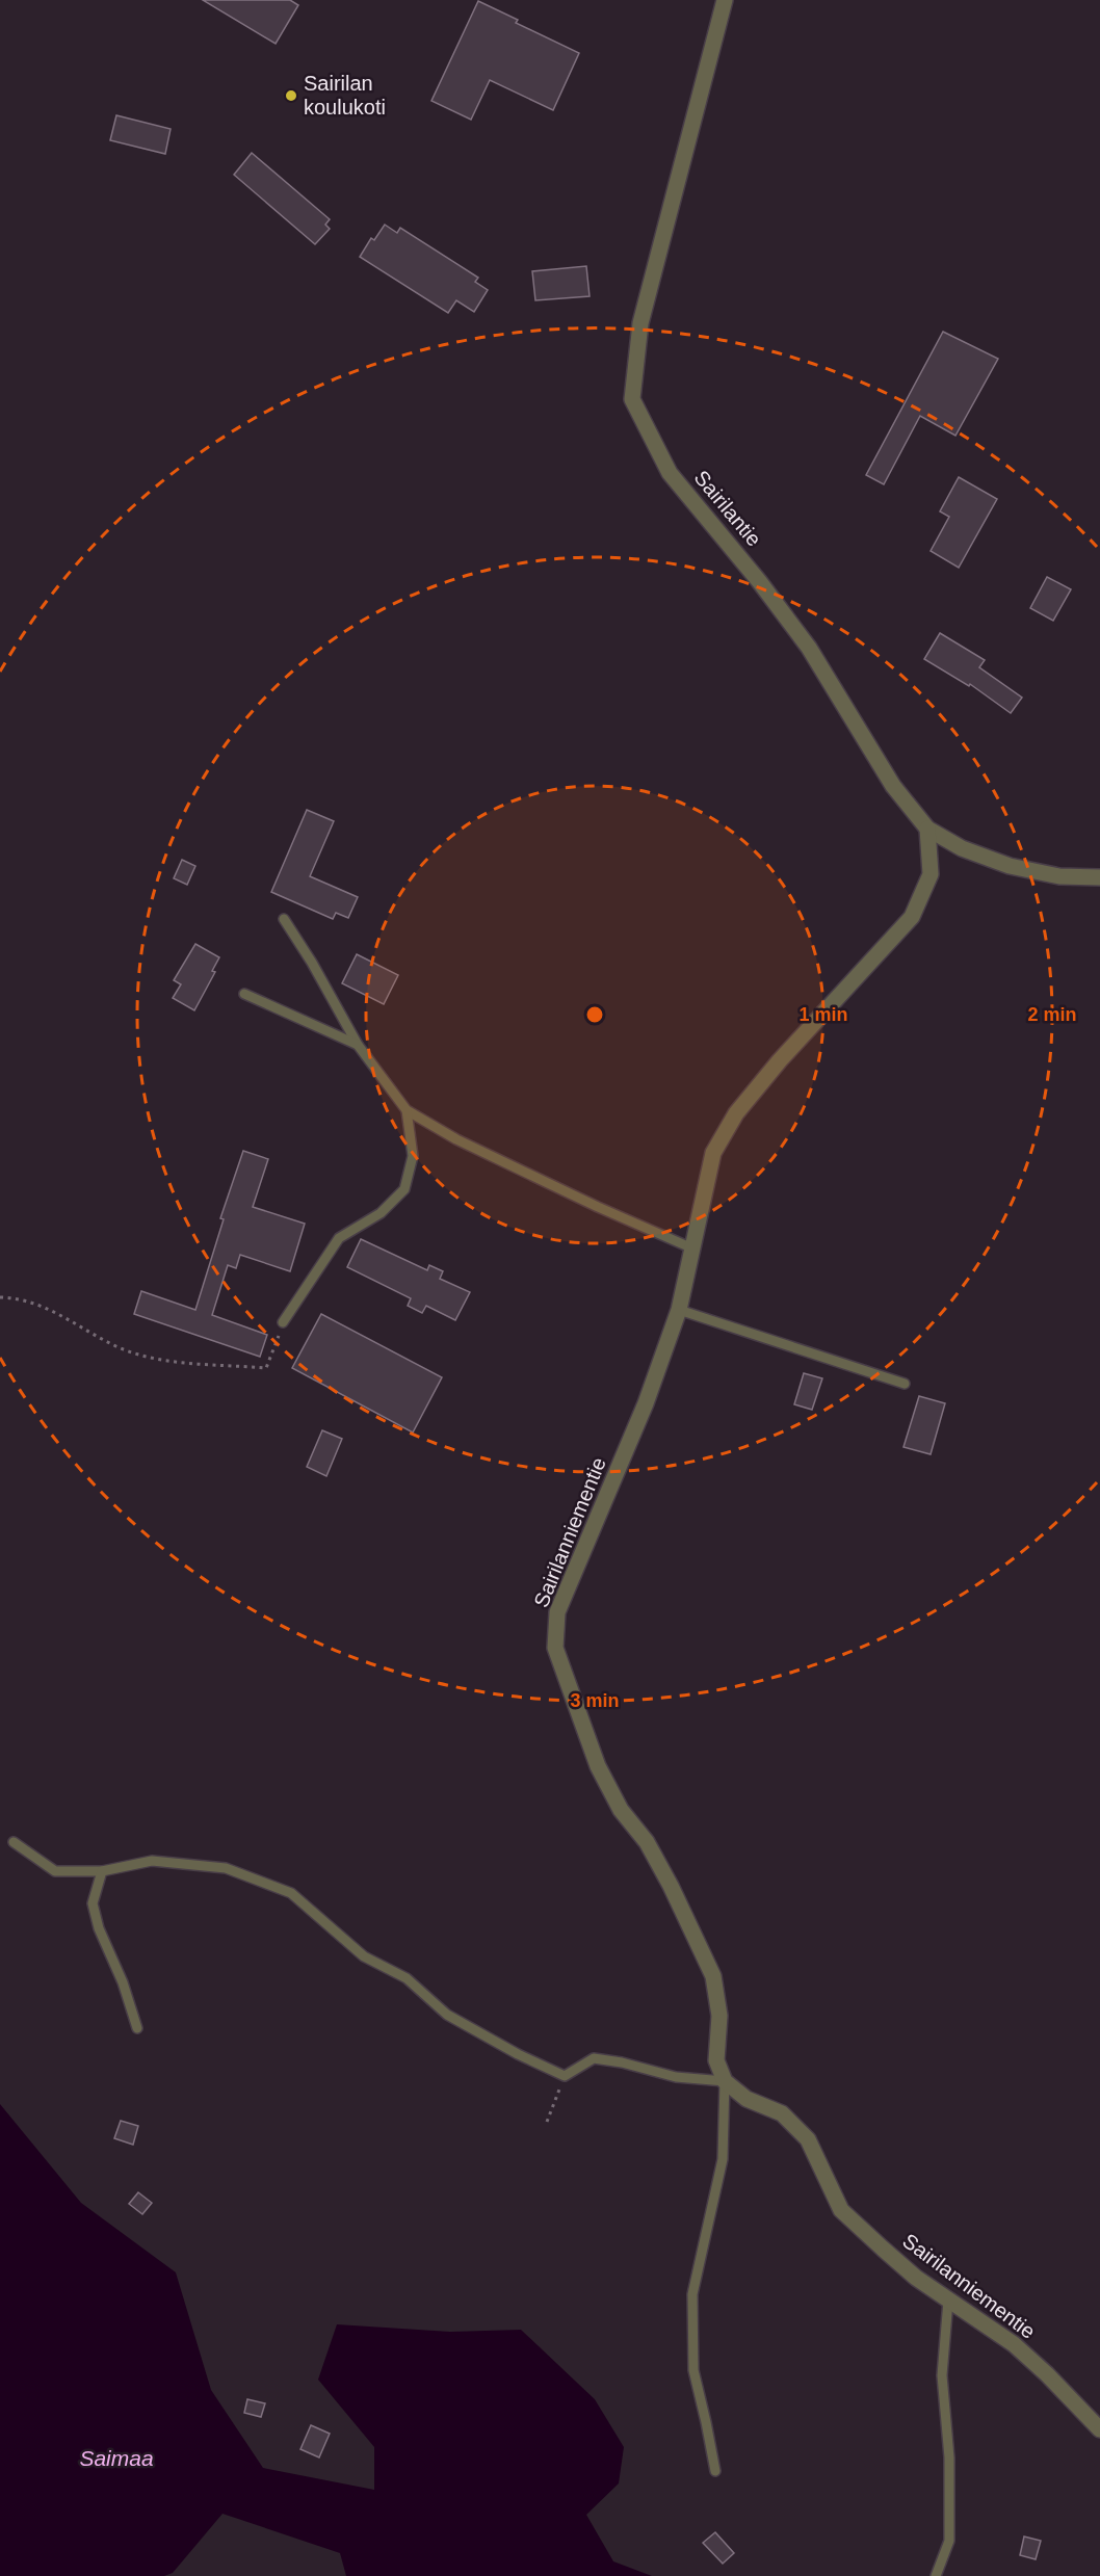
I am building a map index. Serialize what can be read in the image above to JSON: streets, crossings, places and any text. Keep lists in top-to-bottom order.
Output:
{
  "streets": {
    "street": ["Sairilantie", "Sairilanniementie"]
  },
  "crossings": [
    ["Sairilantie", "Sairilanniementie"]
  ],
  "water": ["Saimaa"],
  "places": ["Sairilan koulukoti"],
  "rings": ["1 min", "2 min", "3 min"]
}
